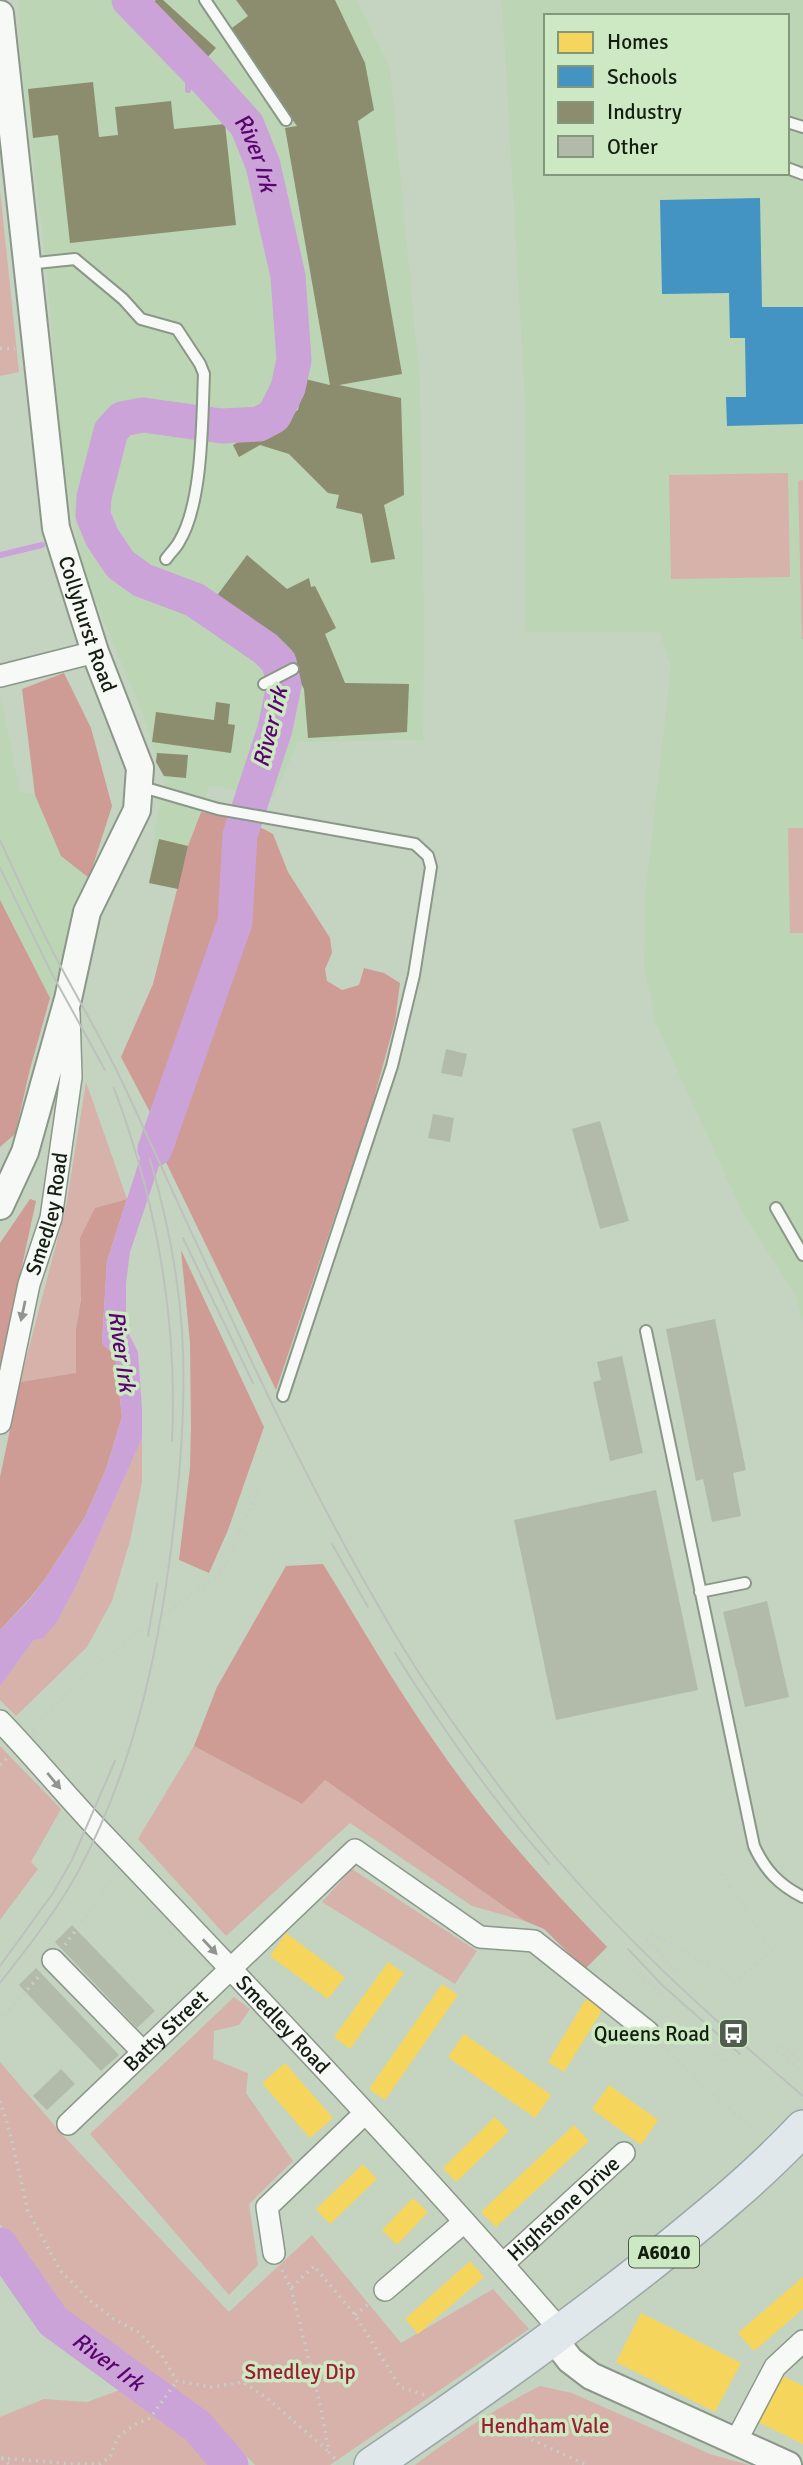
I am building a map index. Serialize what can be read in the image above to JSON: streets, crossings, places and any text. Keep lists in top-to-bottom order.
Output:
{
  "streets": {
    "highway": ["A6010"],
    "street": [
      "Collyhurst Road",
      "Smedley Road",
      "Batty Street",
      "Highstone Drive"
    ]
  },
  "crossings": [
    ["Collyhurst Road", "Smedley Road"],
    ["Smedley Road", "Batty Street"],
    ["Smedley Road", "Highstone Drive"],
    ["Smedley Road", "A6010"]
  ],
  "one_way": ["Smedley Road"],
  "water": ["River Irk"],
  "parks": ["Smedley Dip", "Hendham Vale"],
  "places": {
    "bus stop": ["Queens Road"]
  },
  "legend": [
    "Homes",
    "Schools",
    "Industry",
    "Other"
  ]
}
